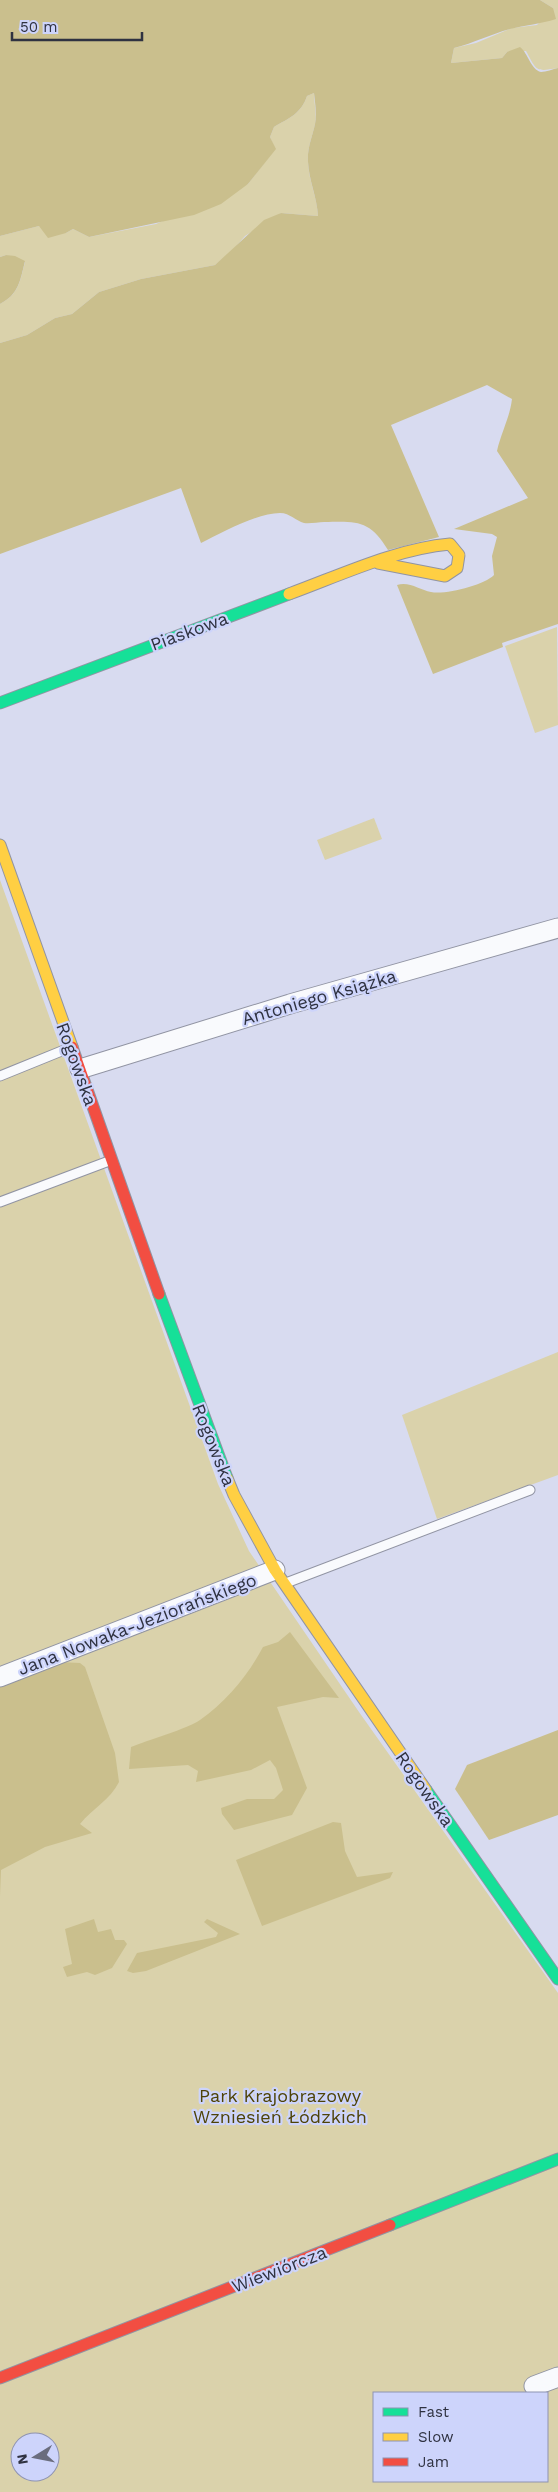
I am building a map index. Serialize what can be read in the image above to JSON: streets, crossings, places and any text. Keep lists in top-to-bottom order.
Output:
{
  "streets": {
    "street": [
      "Piaskowa",
      "Antoniego Książka",
      "Rogowska",
      "Jana Nowaka-Jeziorańskiego",
      "Wiewiórcza"
    ]
  },
  "crossings": [
    ["Antoniego Książka", "Rogowska"],
    ["Rogowska", "Jana Nowaka-Jeziorańskiego"]
  ],
  "parks": ["Park Krajobrazowy Wzniesień Łódzkich"],
  "legend": ["Fast", "Slow", "Jam"],
  "scale_bar": "50 m",
  "north": "left"
}
